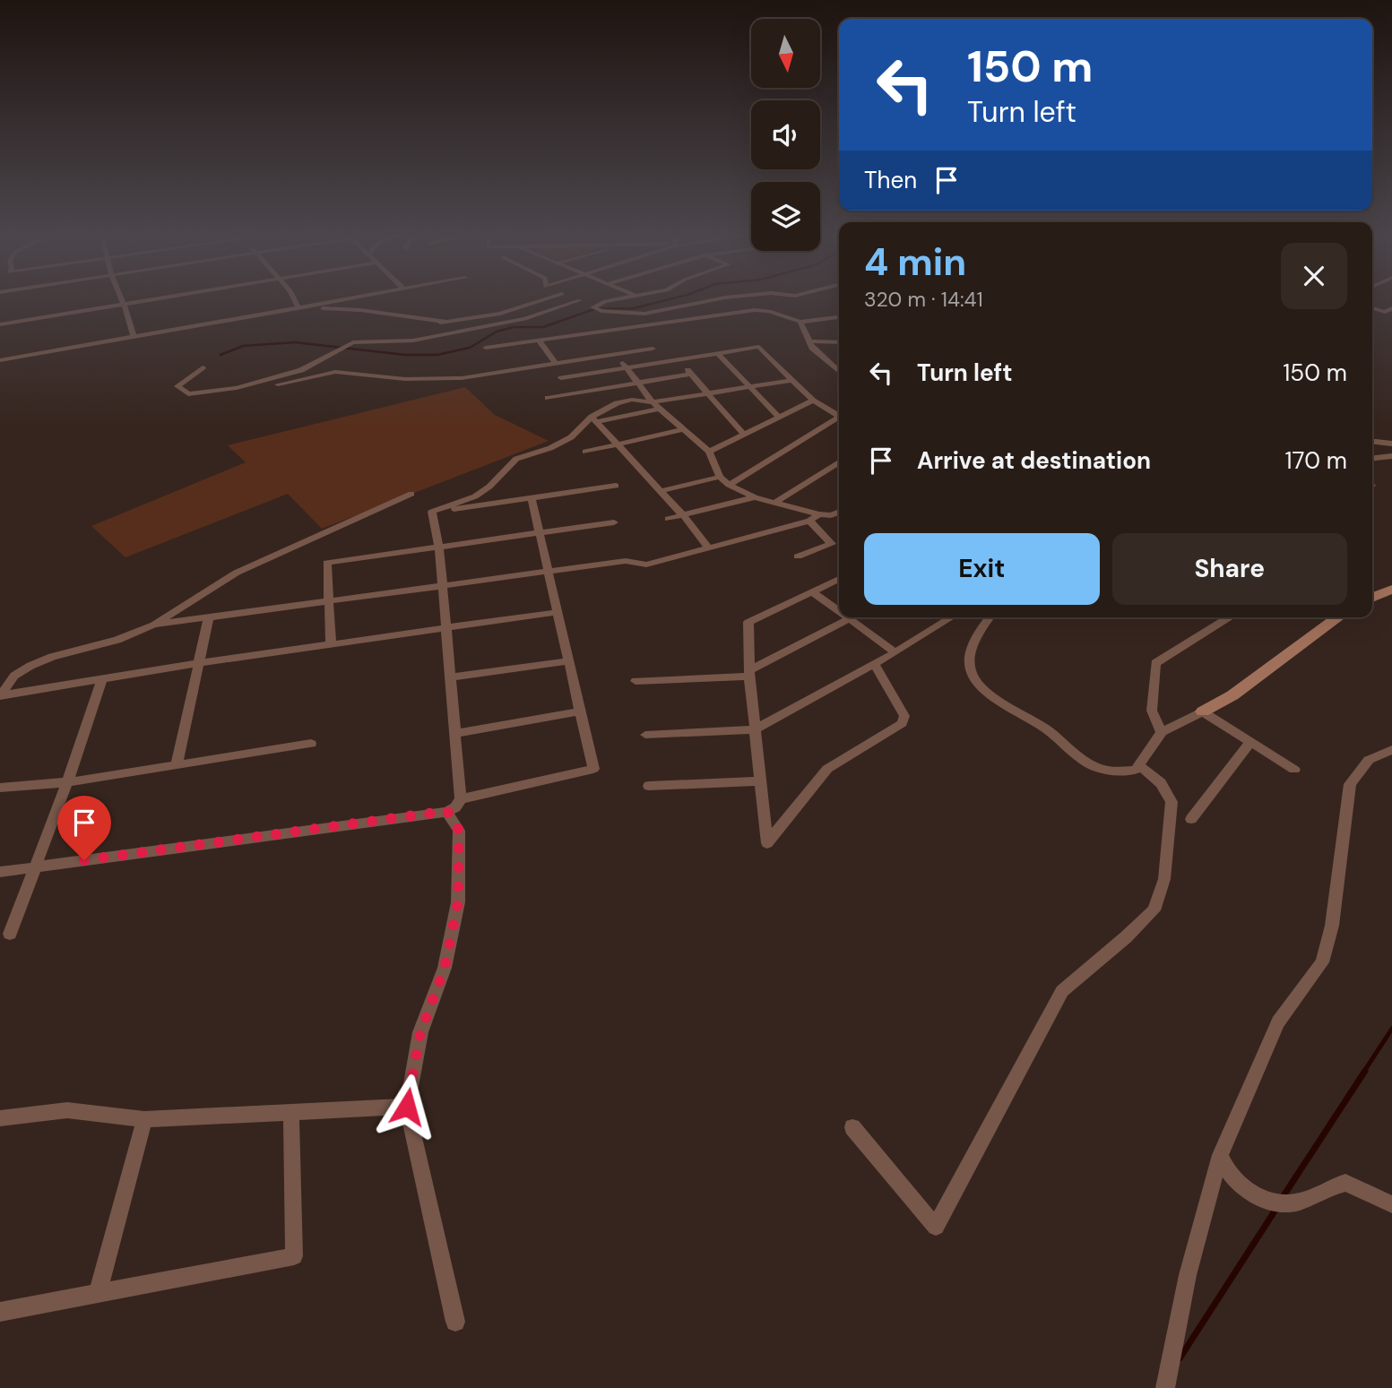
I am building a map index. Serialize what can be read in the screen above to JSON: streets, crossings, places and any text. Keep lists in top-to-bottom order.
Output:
{
  "north": "bottom",
  "page": {
    "turn": ["150 m", "Turn left"],
    "then": "Then",
    "heading": ["4 min", "320 m · 14:41"],
    "list": [
      {
        "name": "Turn left",
        "value": "150 m"
      },
      {
        "name": "Arrive at destination",
        "value": "170 m"
      }
    ],
    "buttons": ["Exit", "Share"]
  }
}
